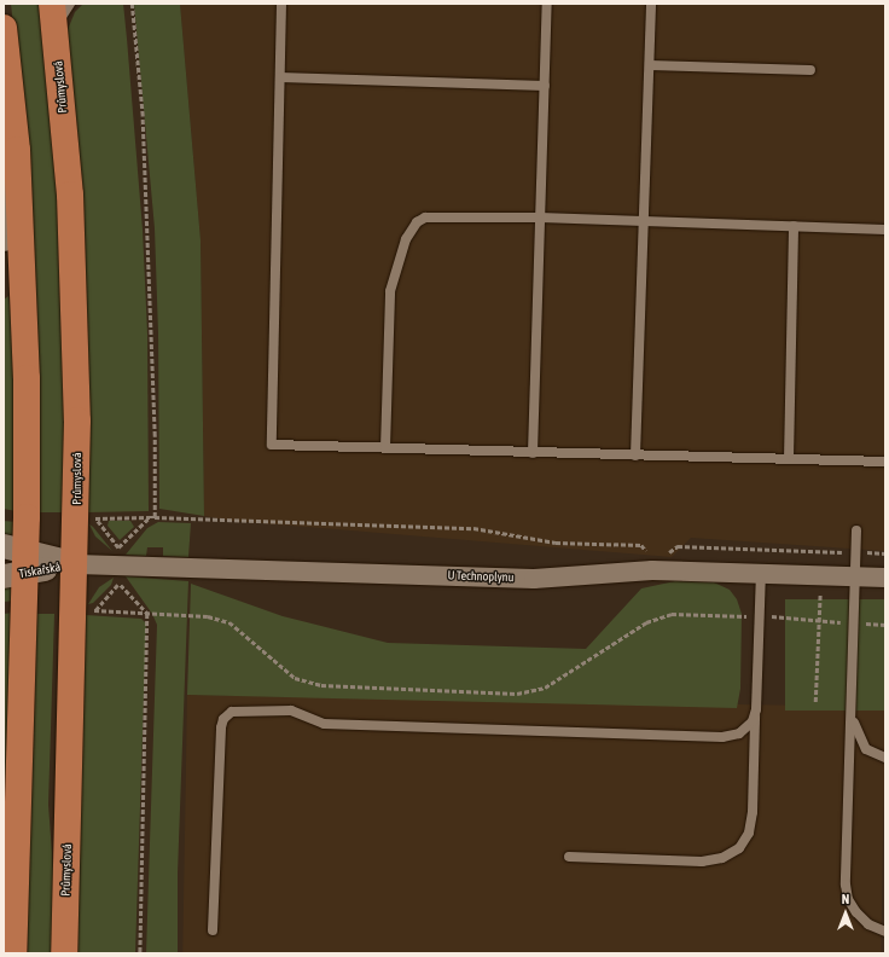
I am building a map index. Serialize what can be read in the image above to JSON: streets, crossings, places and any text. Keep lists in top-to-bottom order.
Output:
{
  "streets": {
    "main road": ["Průmyslová"],
    "street": ["U Technoplynu"]
  },
  "crossings": [
    ["Průmyslová", "U Technoplynu"]
  ],
  "north": "top"
}
